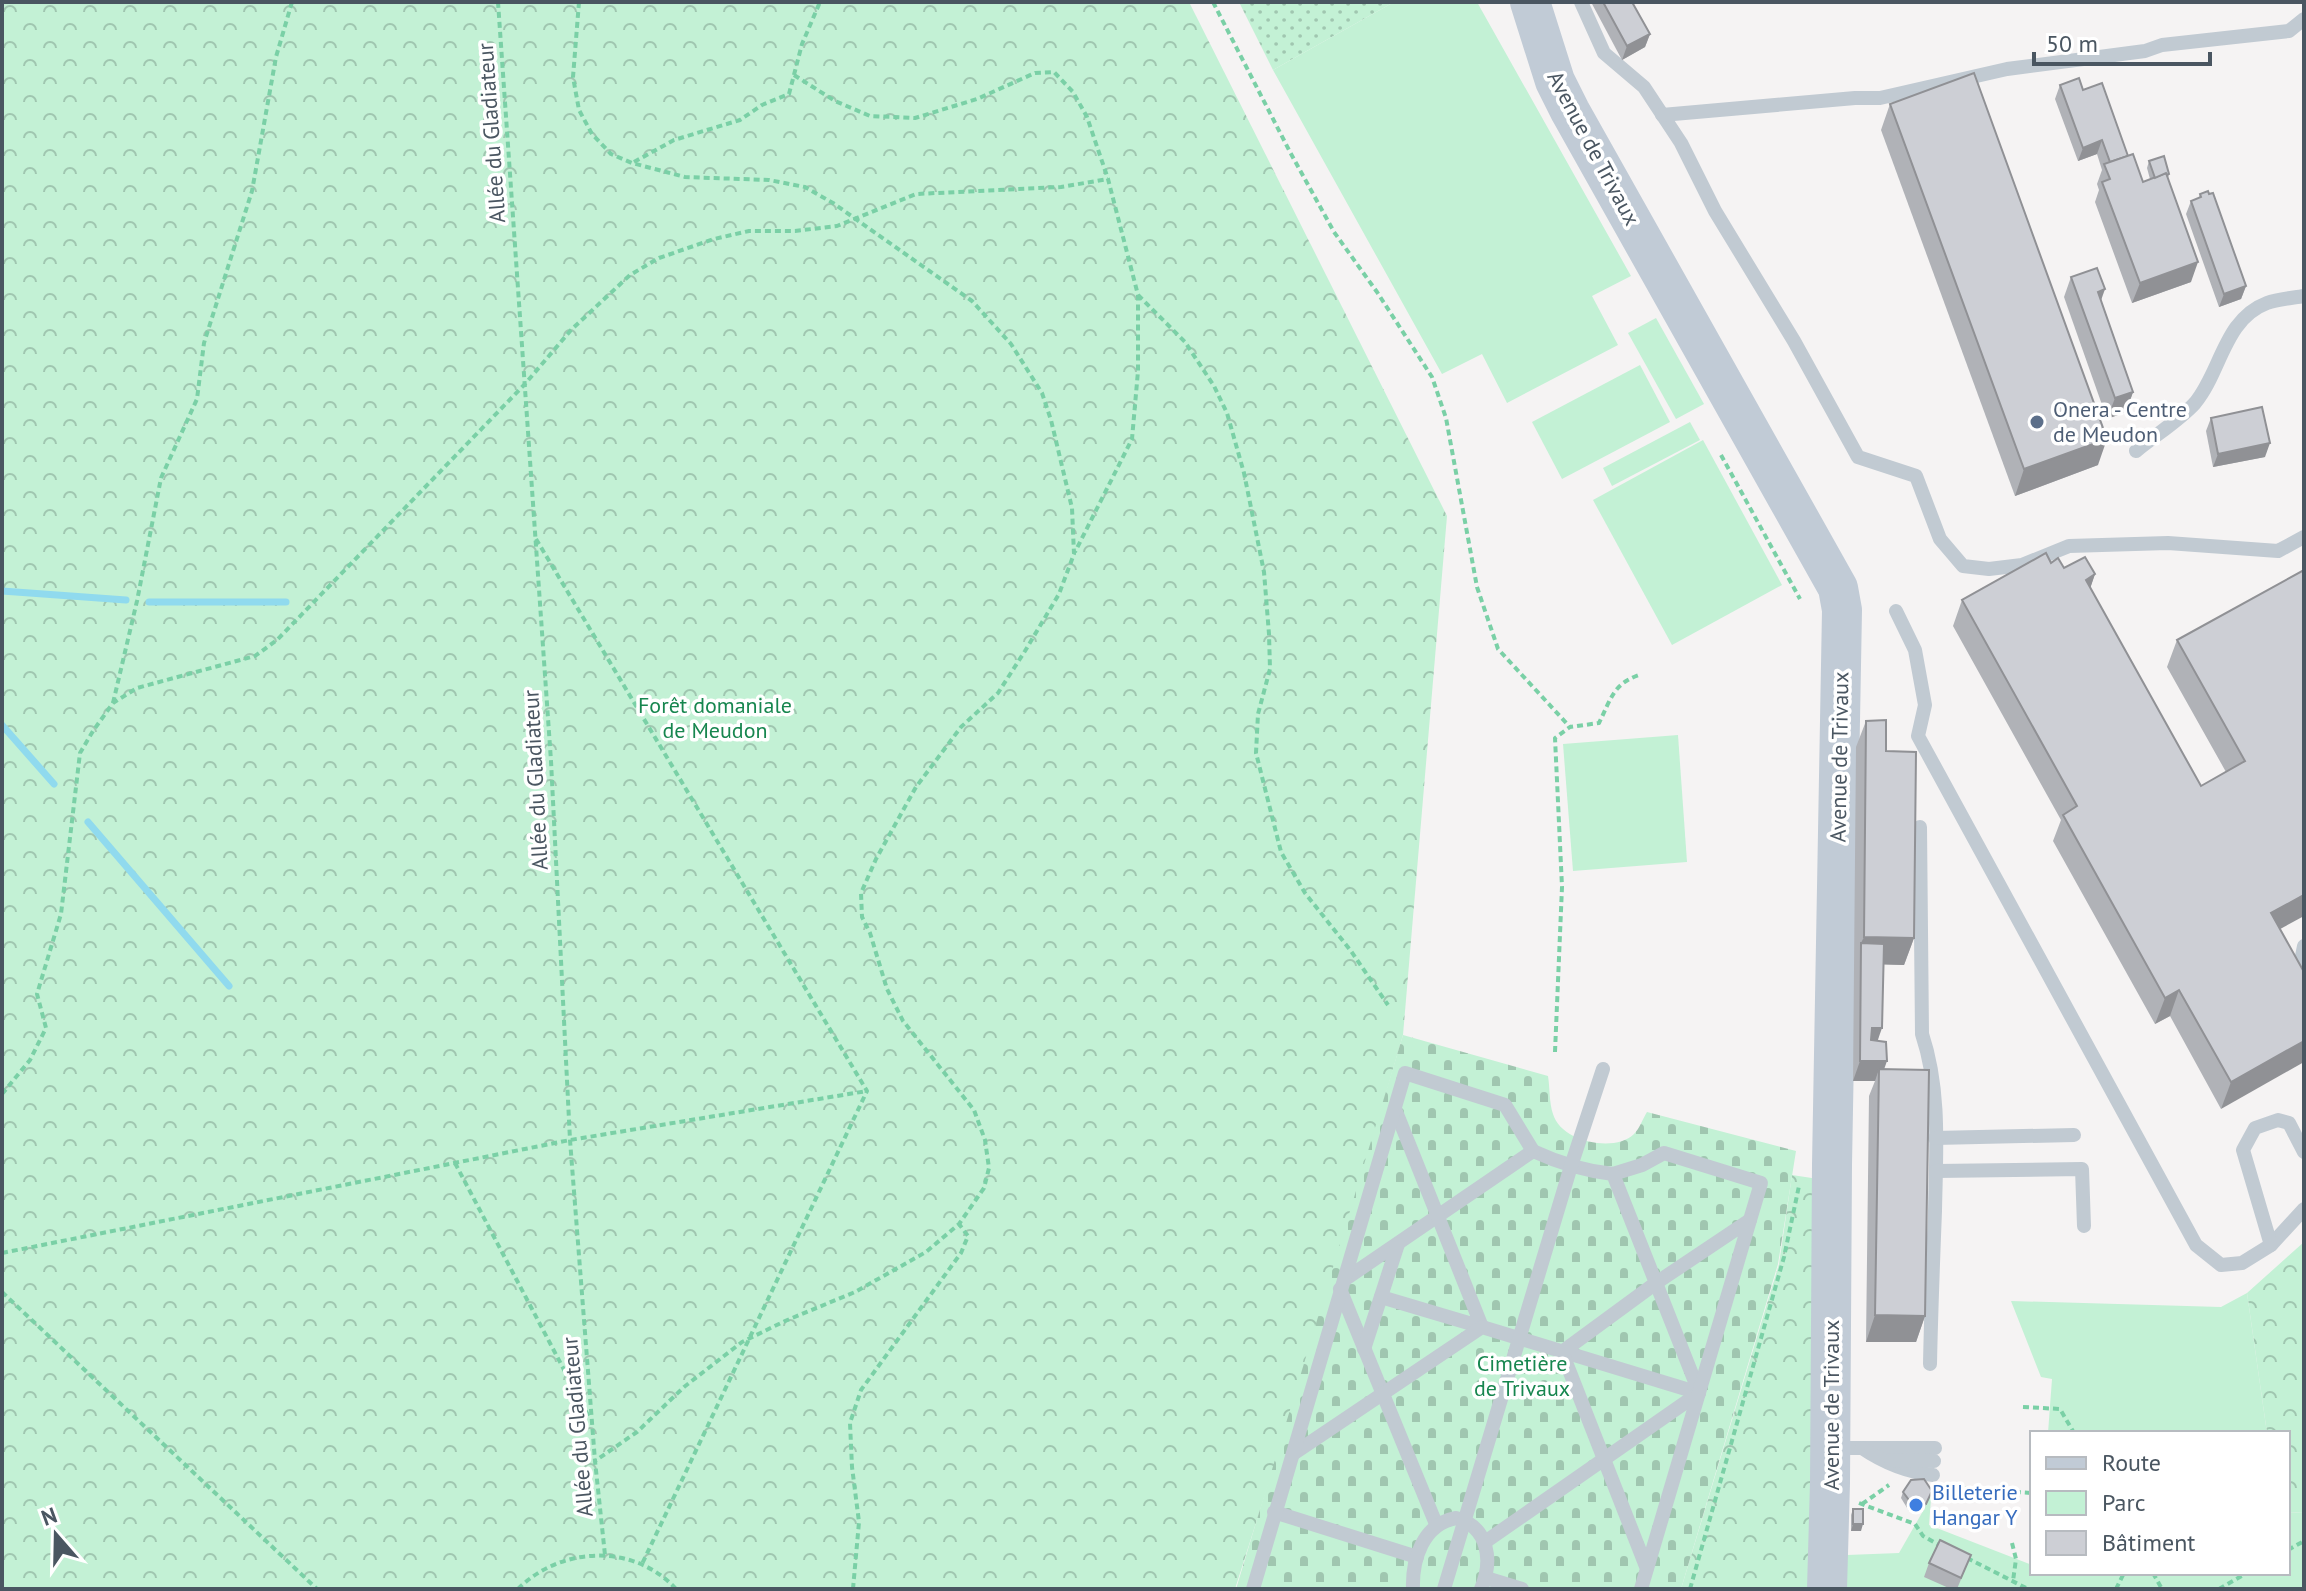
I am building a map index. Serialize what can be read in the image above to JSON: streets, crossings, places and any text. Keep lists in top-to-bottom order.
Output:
{
  "streets": {
    "main road": ["Avenue de Trivaux"],
    "path": ["Allée du Gladiateur"]
  },
  "parks": ["Forêt domaniale de Meudon", "Cimetière de Trivaux"],
  "places": ["Onera - Centre de Meudon", "Billeterie Hangar Y"],
  "legend": ["Route", "Parc", "Bâtiment"],
  "scale_bar": "50 m",
  "north": "top"
}
